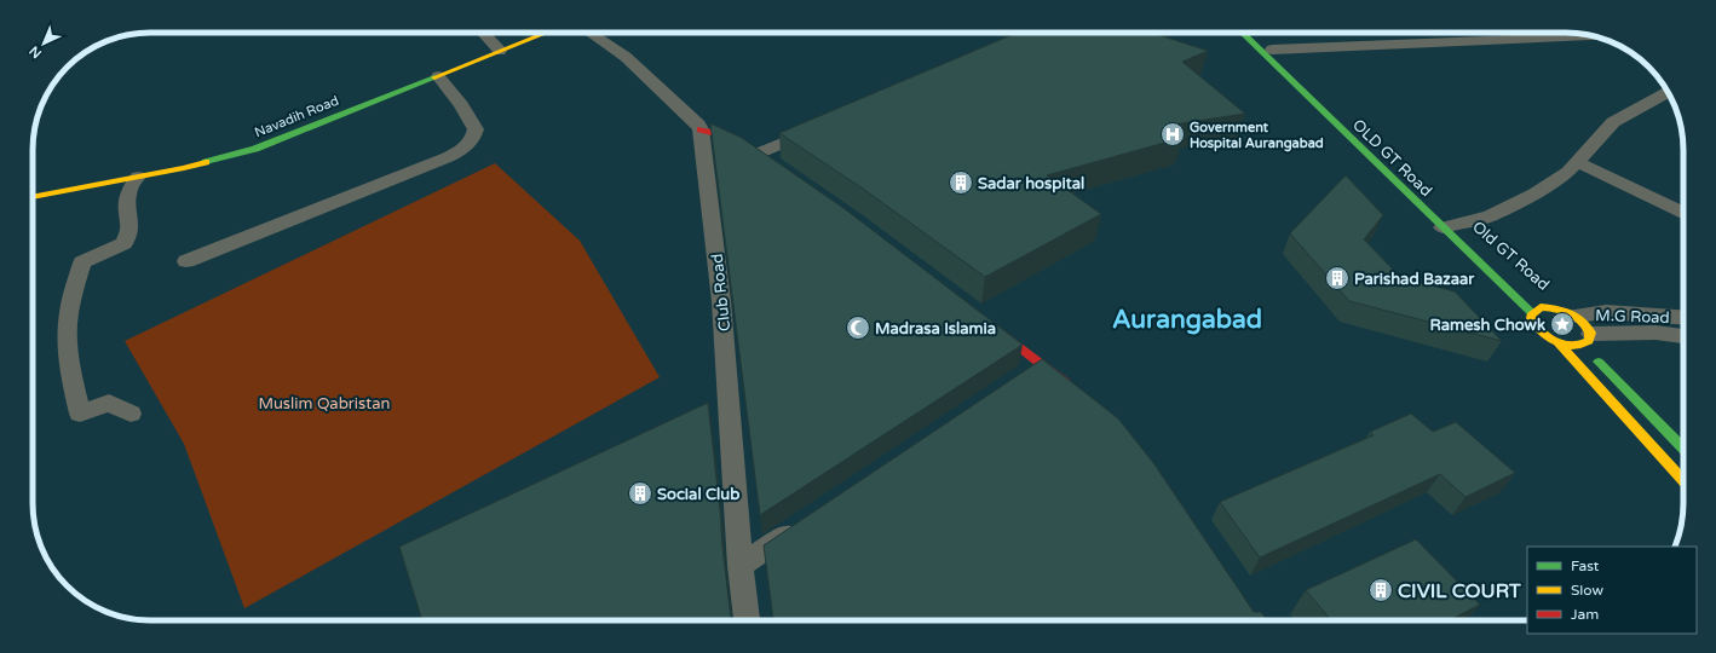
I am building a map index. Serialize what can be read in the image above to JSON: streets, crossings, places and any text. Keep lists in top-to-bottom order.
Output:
{
  "streets": {
    "main road": ["Navadih Road", "OLD GT Road", "Old GT Road"],
    "street": ["Club Road", "M.G Road"]
  },
  "crossings": [
    ["OLD GT Road", "Old GT Road"]
  ],
  "districts": ["Aurangabad"],
  "parks": ["Muslim Qabristan"],
  "places": {
    "hospital": ["Government Hospital Aurangabad"],
    "building": [
      "Sadar hospital",
      "Parishad Bazaar",
      "Social Club",
      "CIVIL COURT"
    ],
    "place": ["Ramesh Chowk"],
    "mosque": ["Madrasa Islamia"]
  },
  "legend": ["Fast", "Slow", "Jam"],
  "north": "bottom left"
}
